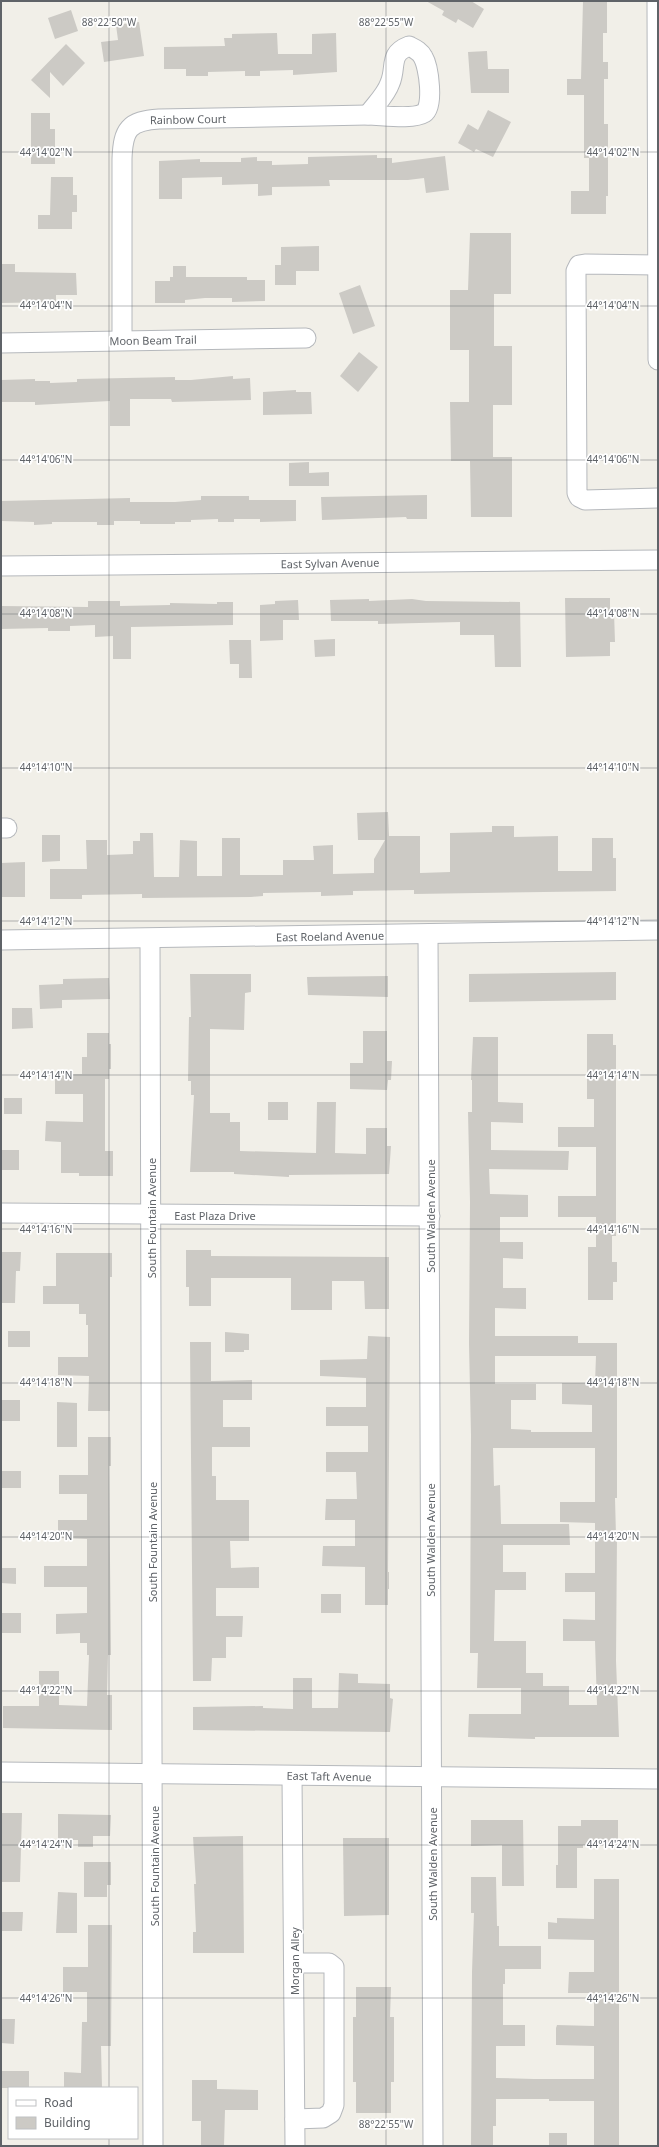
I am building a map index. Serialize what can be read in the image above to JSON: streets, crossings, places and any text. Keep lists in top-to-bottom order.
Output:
{
  "streets": {
    "street": [
      "Rainbow Court",
      "Moon Beam Trail",
      "East Sylvan Avenue",
      "East Roeland Avenue",
      "East Plaza Drive",
      "South Walden Avenue",
      "South Fountain Avenue",
      "East Taft Avenue",
      "Morgan Alley"
    ]
  },
  "crossings": [
    ["Rainbow Court", "Moon Beam Trail"],
    ["East Roeland Avenue", "South Walden Avenue"],
    ["East Roeland Avenue", "South Fountain Avenue"],
    ["East Plaza Drive", "South Walden Avenue"],
    ["East Plaza Drive", "South Fountain Avenue"],
    ["South Walden Avenue", "East Taft Avenue"],
    ["South Fountain Avenue", "East Taft Avenue"],
    ["East Taft Avenue", "Morgan Alley"]
  ],
  "legend": ["Road", "Building"],
  "coordinates": [
    "88°22'50\"W",
    "88°22'55\"W",
    "44°14'02\"N",
    "44°14'04\"N",
    "44°14'06\"N",
    "44°14'08\"N",
    "44°14'10\"N",
    "44°14'12\"N",
    "44°14'14\"N",
    "44°14'16\"N",
    "44°14'18\"N",
    "44°14'20\"N",
    "44°14'22\"N",
    "44°14'24\"N",
    "44°14'26\"N"
  ]
}
